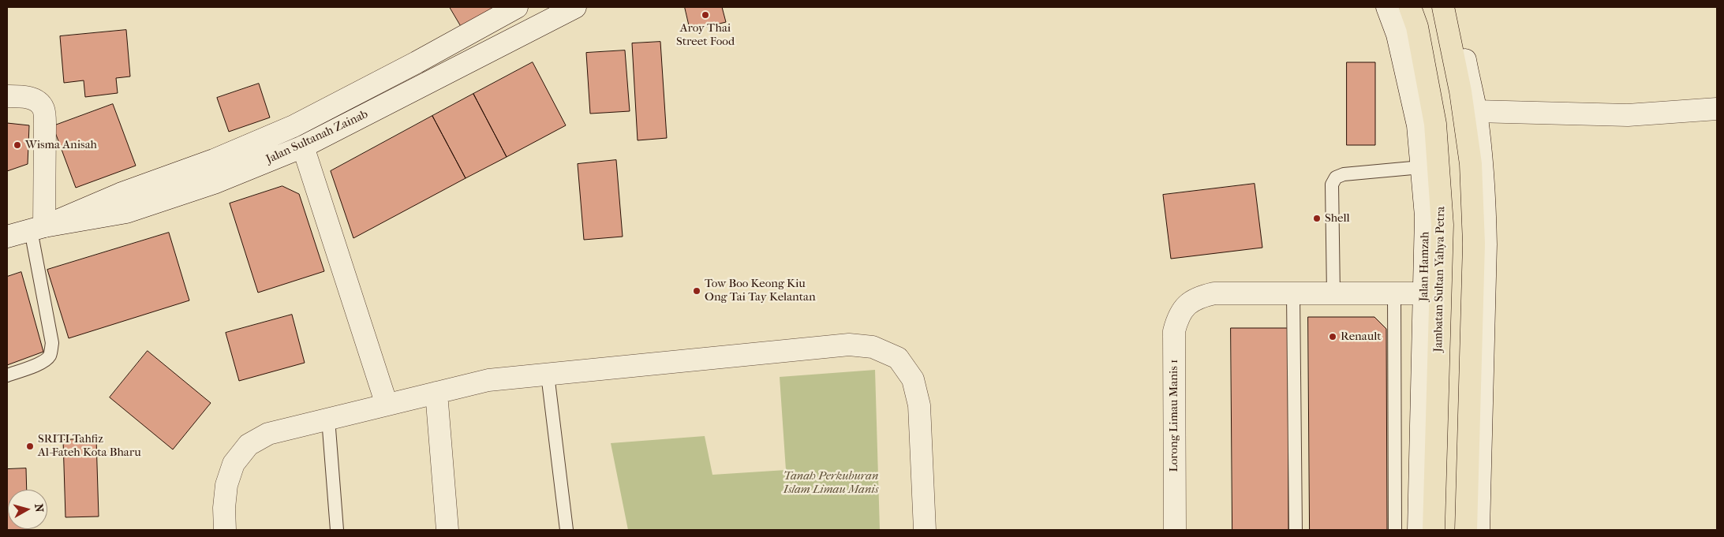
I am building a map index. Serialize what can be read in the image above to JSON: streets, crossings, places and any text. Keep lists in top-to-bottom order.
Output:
{
  "streets": {
    "highway": ["Jambatan Sultan Yahya Petra"],
    "street": ["Jalan Sultanah Zainab", "Jalan Hamzah", "Lorong Limau Manis 1"]
  },
  "parks": ["Tanah Perkuburan Islam Limau Manis"],
  "places": [
    "Aroy Thai Street Food",
    "Wisma Anisah",
    "Shell",
    "Tow Boo Keong Kiu Ong Tai Tay Kelantan",
    "Renault",
    "SRITI Tahfiz Al-Fateh Kota Bharu"
  ],
  "north": "right"
}
